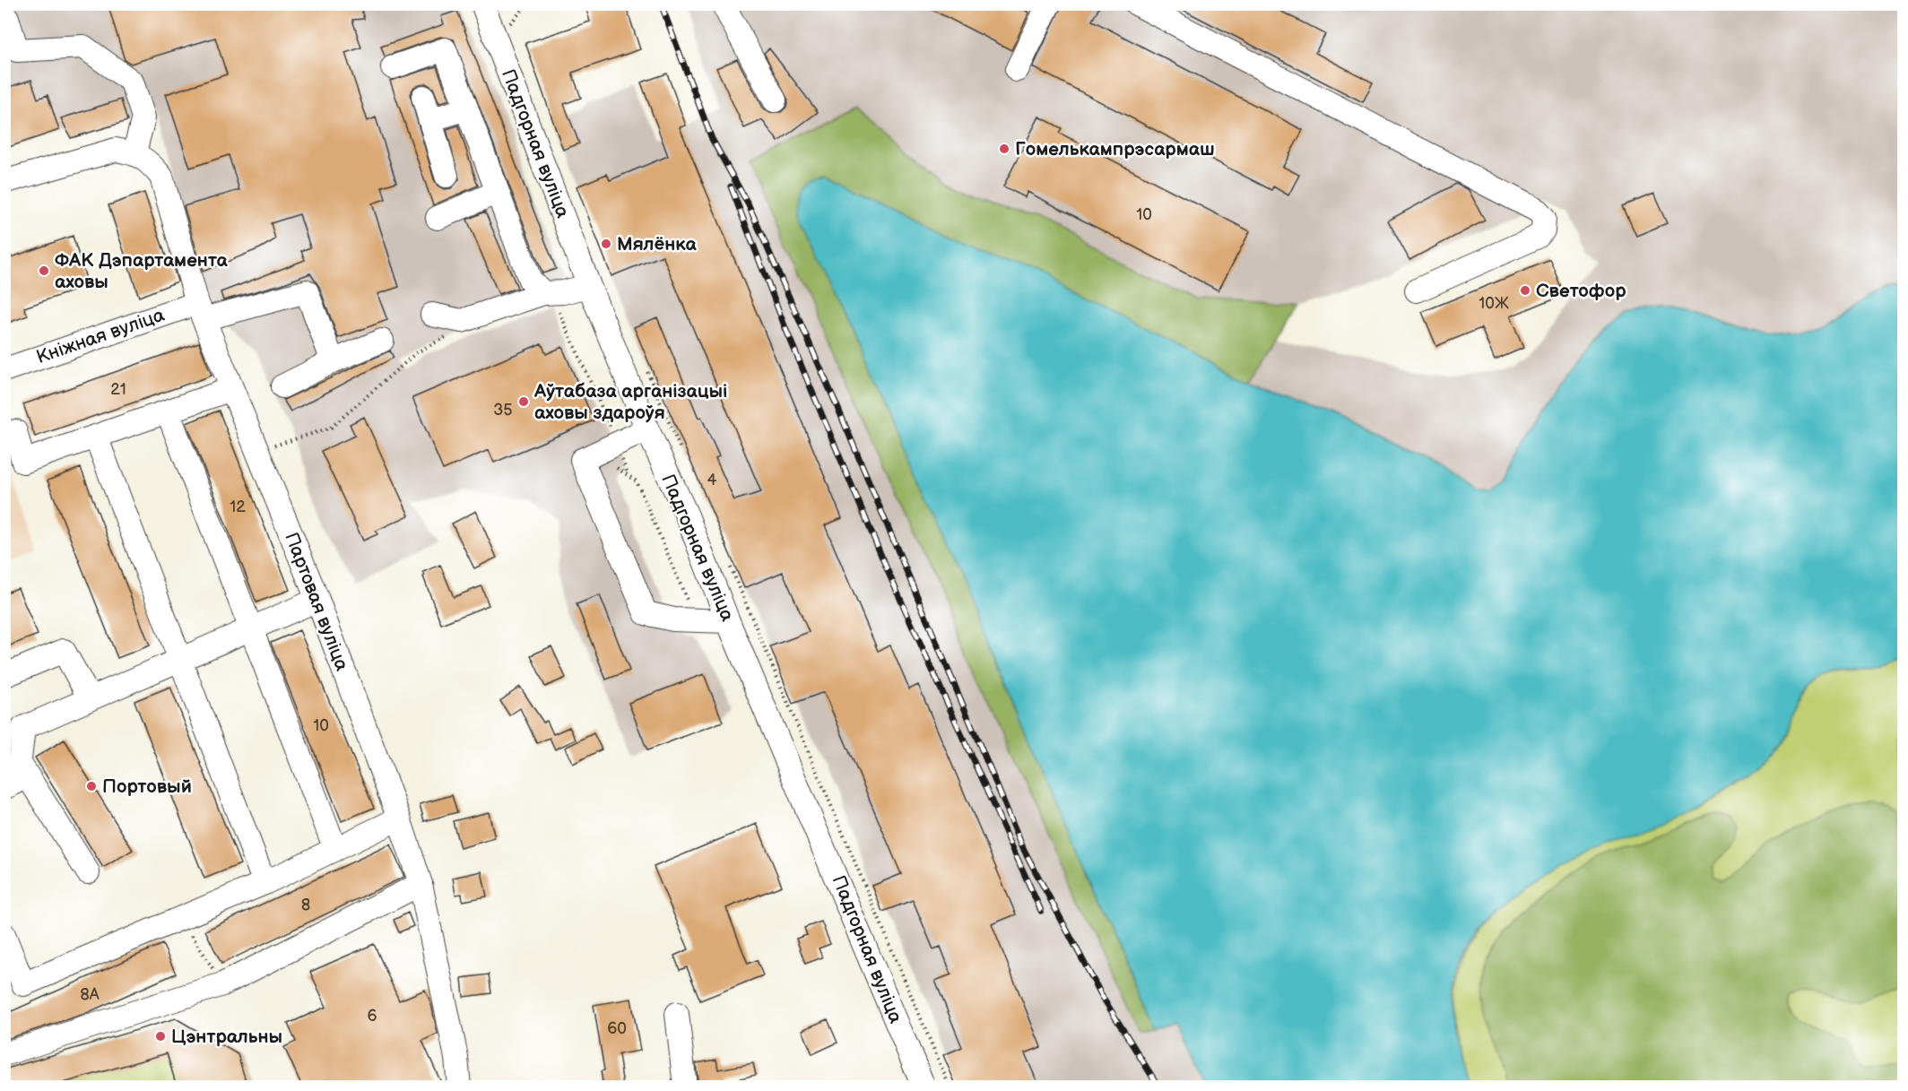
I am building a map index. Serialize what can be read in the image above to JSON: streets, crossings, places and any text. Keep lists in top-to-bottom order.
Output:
{
  "streets": {
    "street": ["Падгорная вуліца", "Кніжная вуліца", "Партовая вуліца"]
  },
  "crossings": [
    ["Кніжная вуліца", "Партовая вуліца"]
  ],
  "places": [
    "Гомелькампрэсармаш",
    "Мялёнка",
    "ФАК Дэпартамента аховы",
    "Светофор",
    "Аўтабаза арганізацыі аховы здароўя",
    "Портовый",
    "Цэнтральны"
  ],
  "house_numbers": [
    "10",
    "10Ж",
    "21",
    "35",
    "4",
    "12",
    "10",
    "8",
    "8А",
    "6",
    "60"
  ]
}
